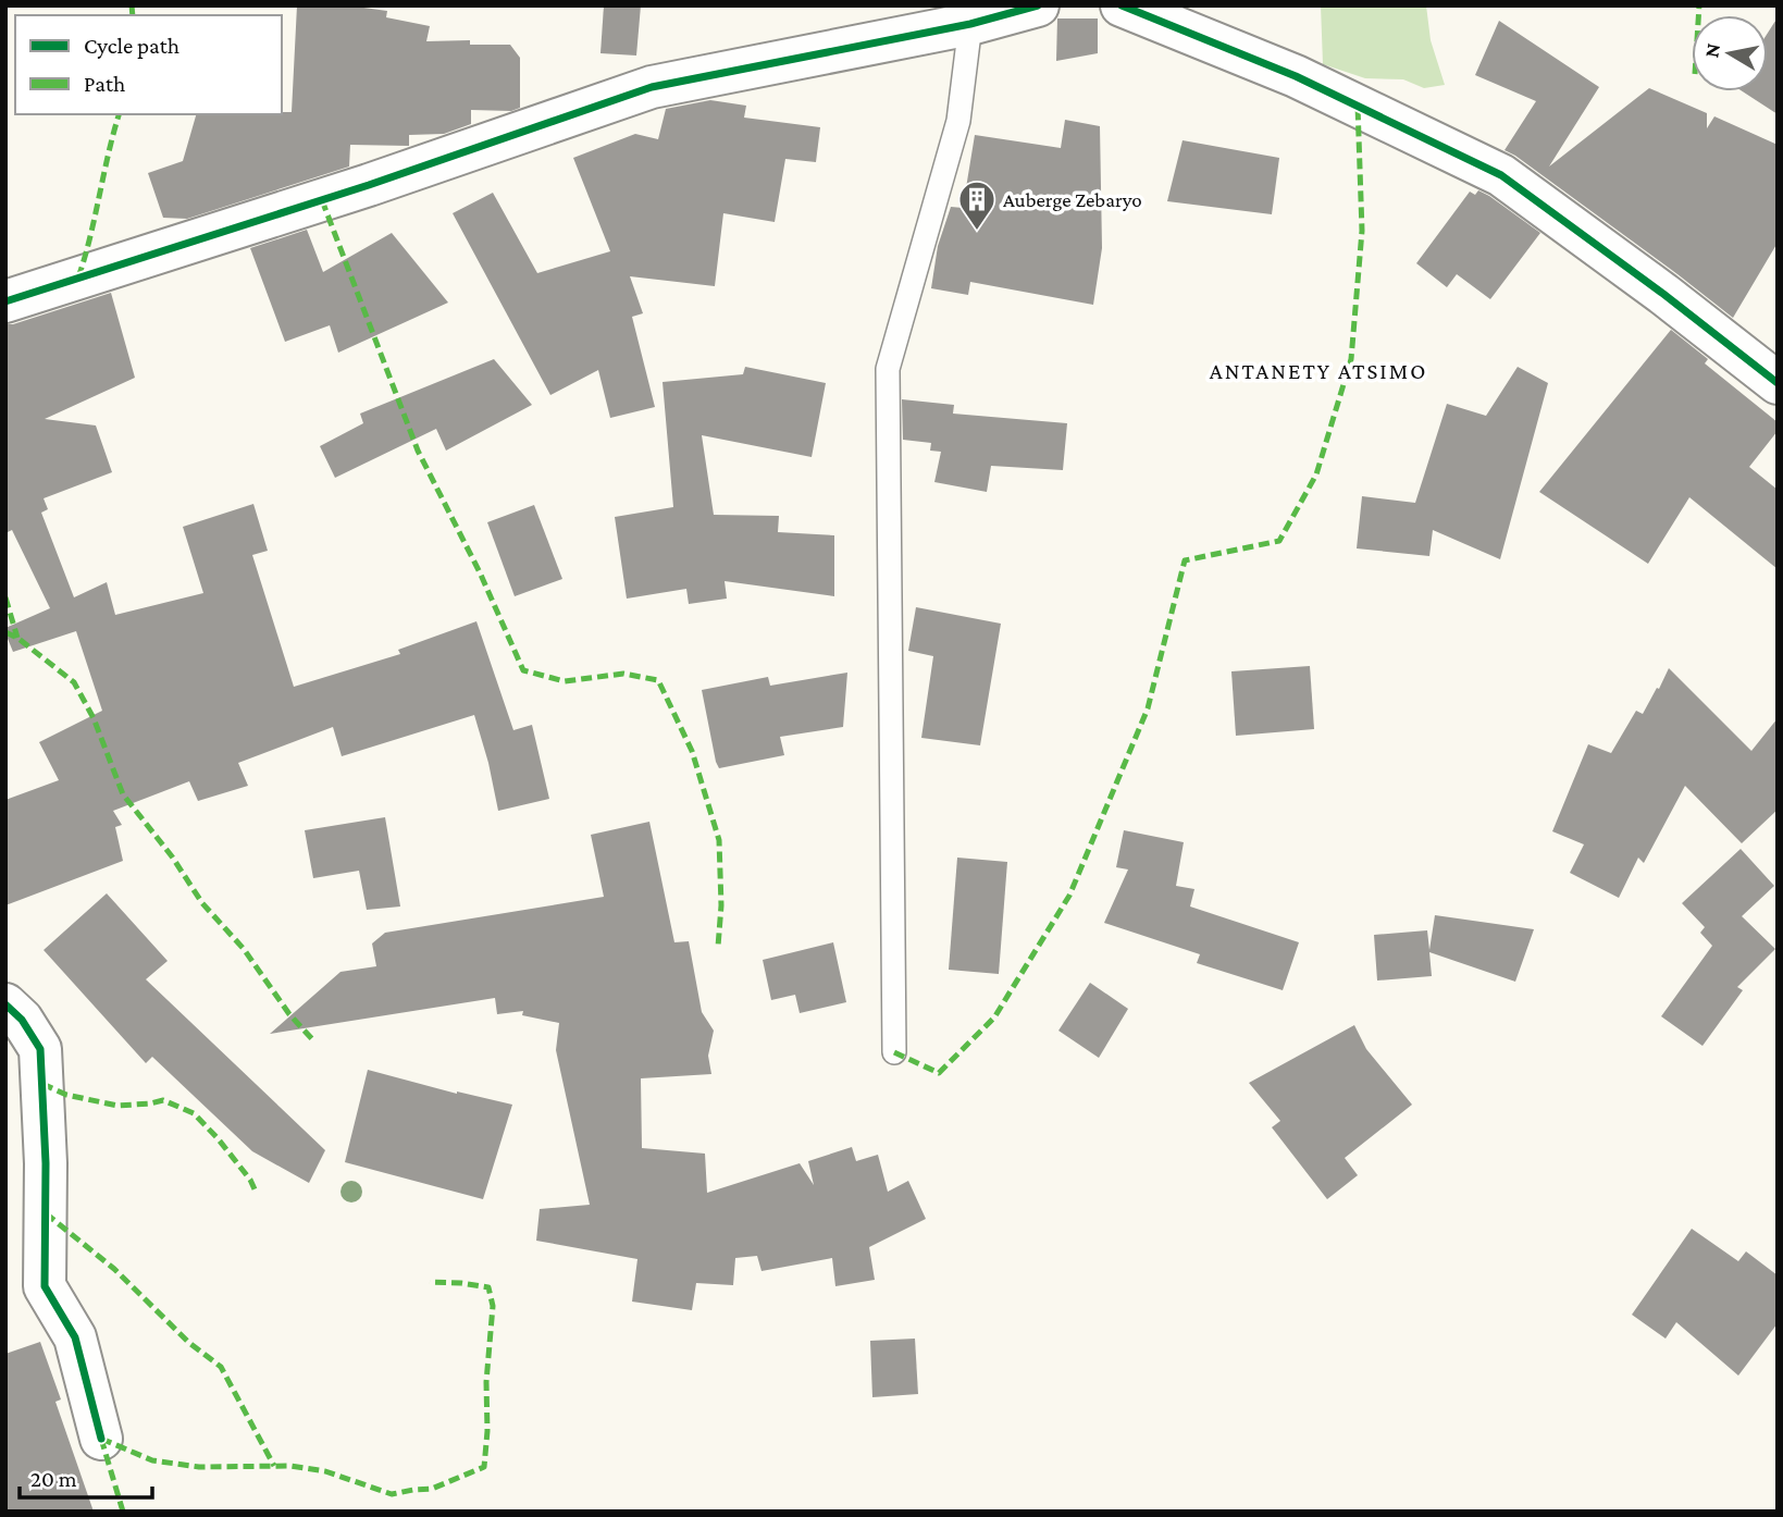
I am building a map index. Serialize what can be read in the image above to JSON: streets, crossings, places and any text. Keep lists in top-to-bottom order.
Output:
{
  "districts": ["ANTANETY ATSIMO"],
  "places": {
    "building": ["Auberge Zebaryo"]
  },
  "legend": ["Cycle path", "Path"],
  "scale_bar": "20 m",
  "north": "left"
}
